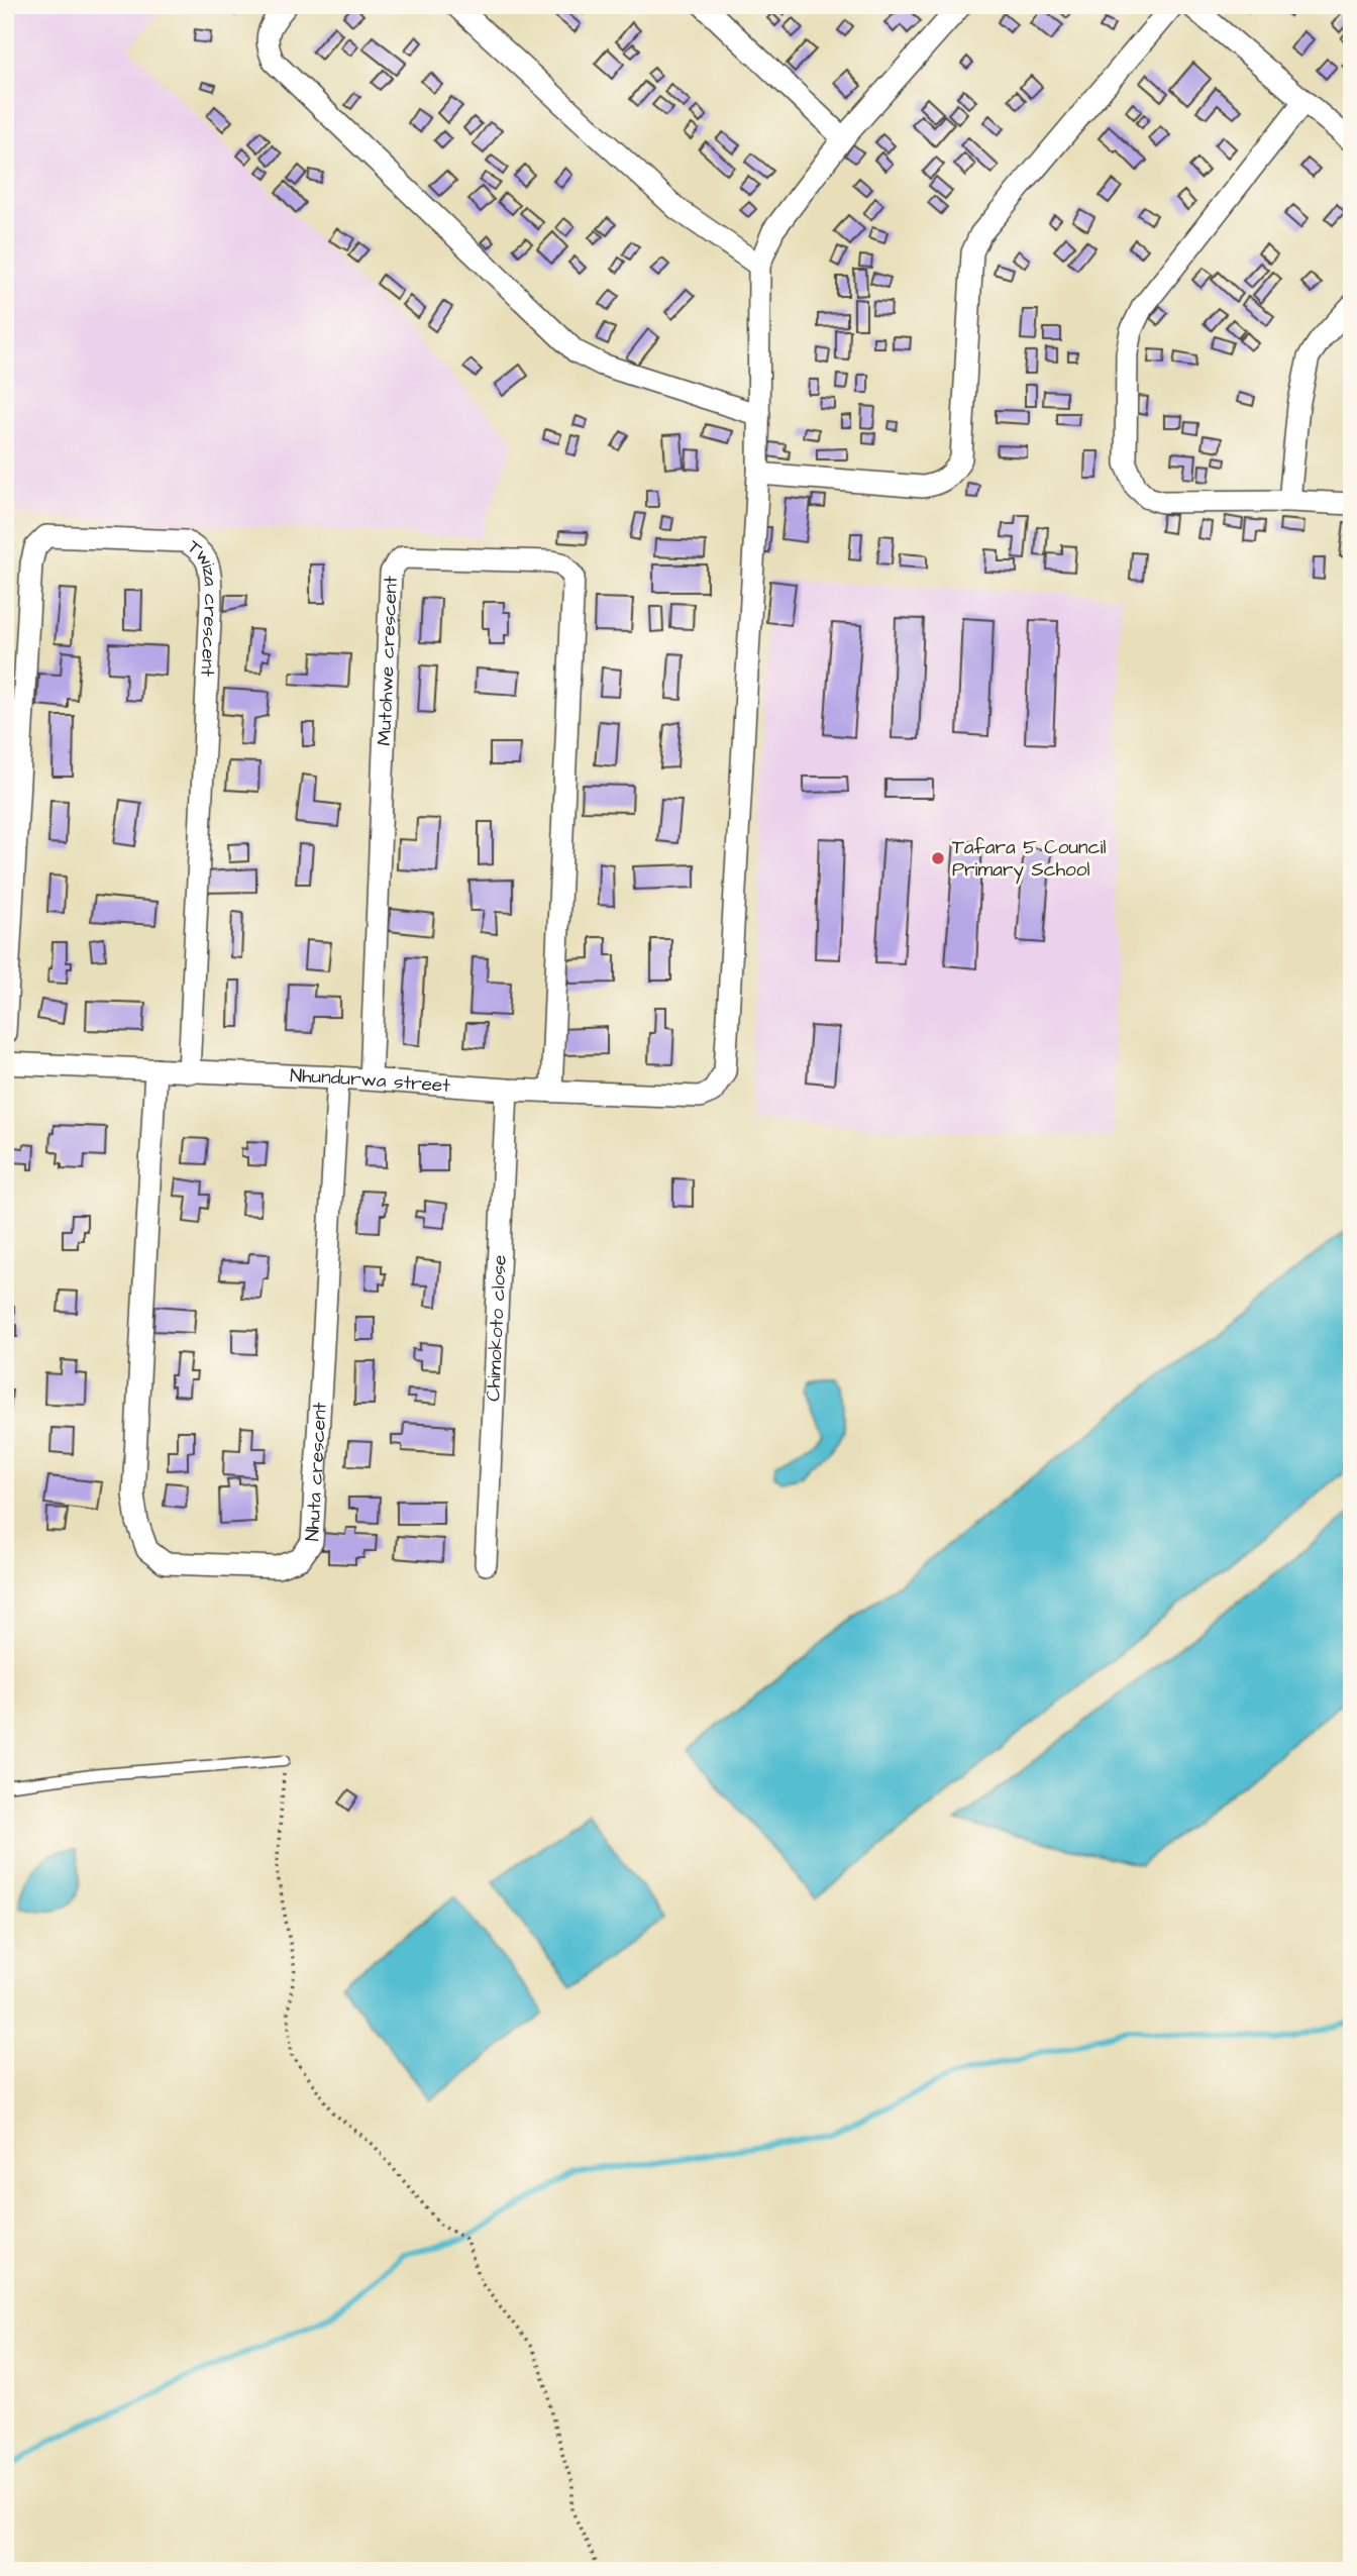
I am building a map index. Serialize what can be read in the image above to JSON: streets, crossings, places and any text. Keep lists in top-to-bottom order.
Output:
{
  "streets": {
    "street": [
      "Twiza crescent",
      "Mutohwe crescent",
      "Nhundurwa street",
      "Chimokoto close",
      "Nhuta crescent"
    ]
  },
  "crossings": [
    ["Twiza crescent", "Nhundurwa street"],
    ["Mutohwe crescent", "Nhundurwa street"],
    ["Nhundurwa street", "Chimokoto close"],
    ["Nhundurwa street", "Nhuta crescent"]
  ],
  "places": ["Tafara 5 Council Primary School"]
}
